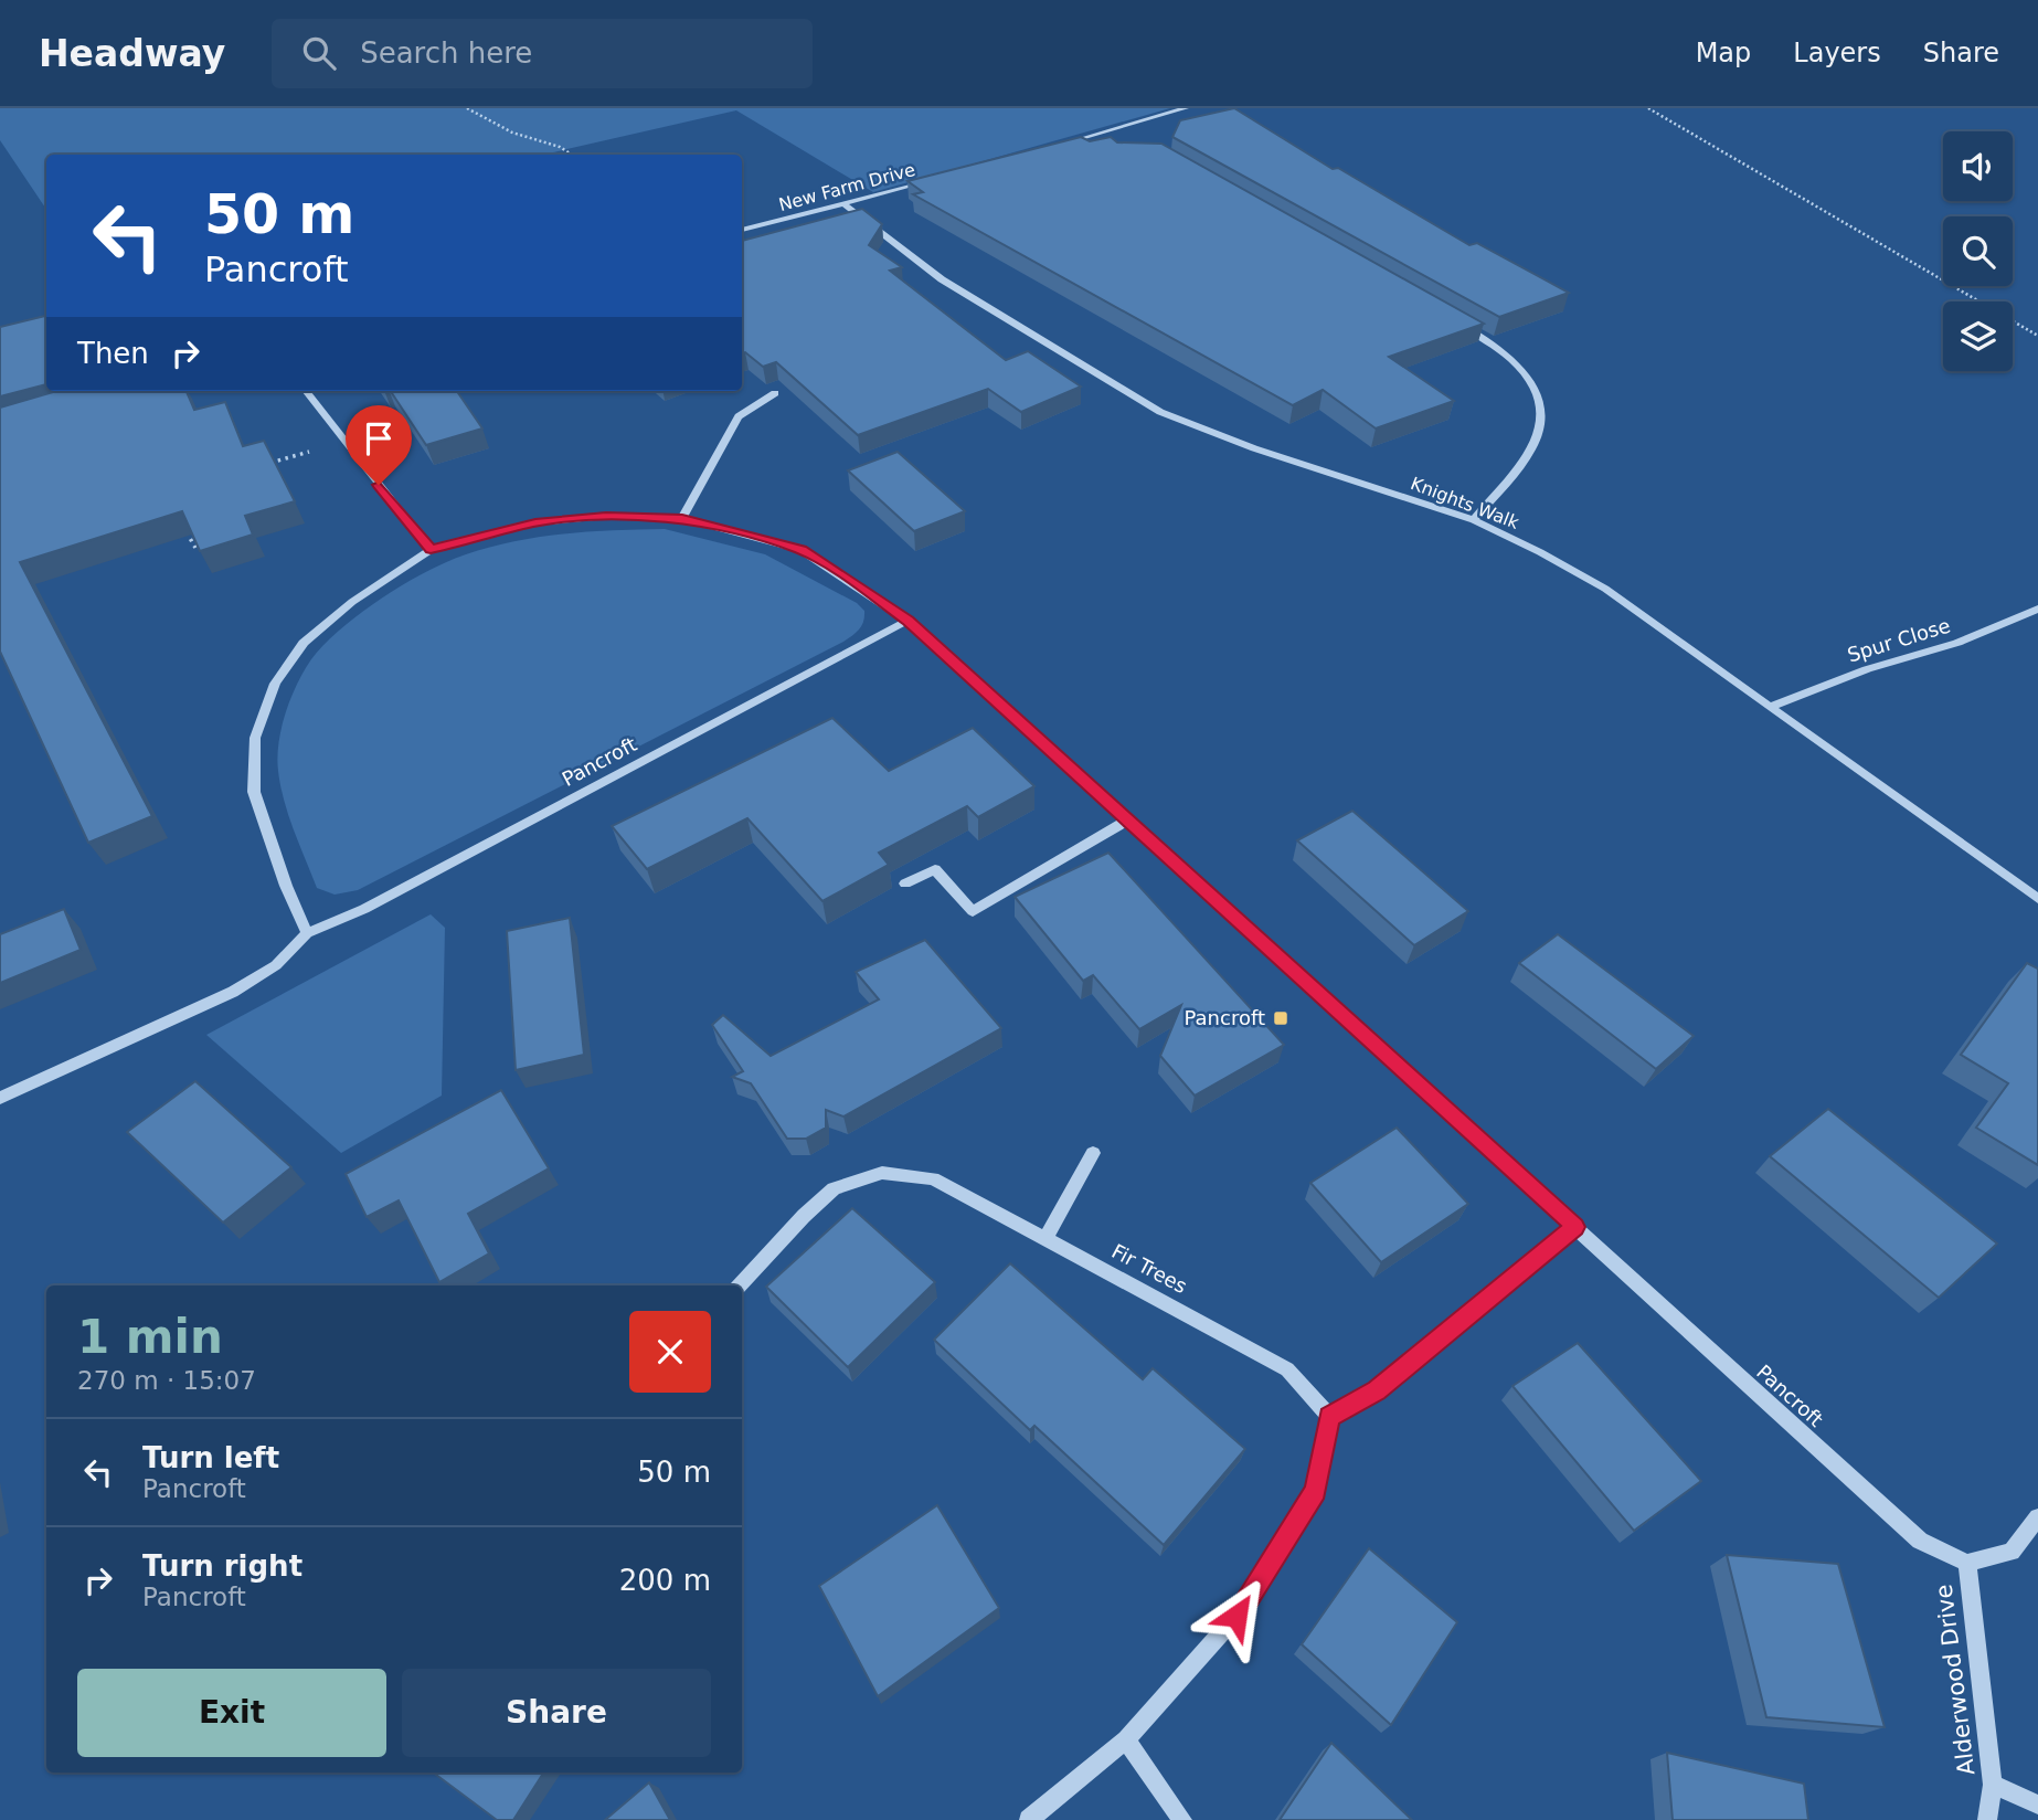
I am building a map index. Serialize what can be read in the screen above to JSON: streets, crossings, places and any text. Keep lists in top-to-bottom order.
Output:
{
  "streets": {
    "street": [
      "New Farm Drive",
      "Knights Walk",
      "Spur Close",
      "Pancroft",
      "Fir Trees",
      "Alderwood Drive"
    ]
  },
  "crossings": [
    ["New Farm Drive", "Knights Walk"],
    ["Knights Walk", "Spur Close"],
    ["Pancroft", "Alderwood Drive"]
  ],
  "places": {
    "transit": ["Pancroft"]
  },
  "page": {
    "header": "Headway",
    "search": "Search here",
    "nav": ["Map", "Layers", "Share"],
    "turn": ["50 m", "Pancroft"],
    "then": "Then",
    "heading": ["1 min", "270 m · 15:07"],
    "list": [
      {
        "name": "Turn left",
        "note": "Pancroft",
        "value": "50 m"
      },
      {
        "name": "Turn right",
        "note": "Pancroft",
        "value": "200 m"
      }
    ],
    "buttons": ["Exit", "Share"]
  }
}
